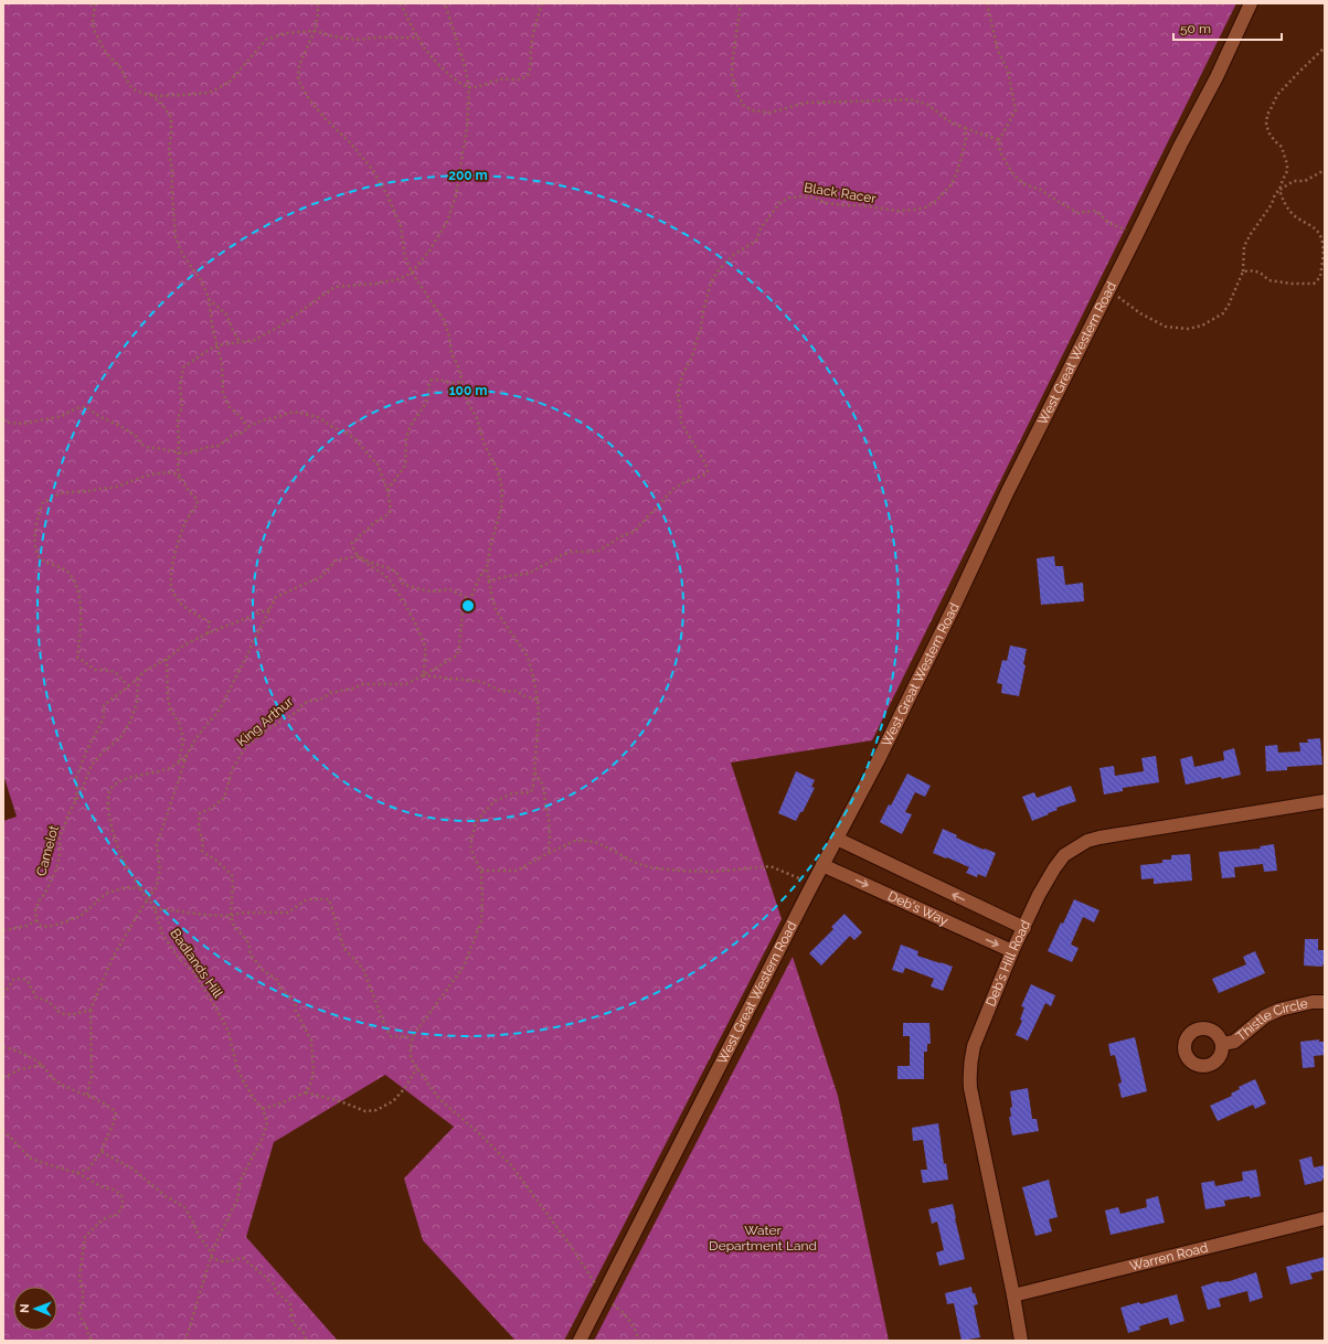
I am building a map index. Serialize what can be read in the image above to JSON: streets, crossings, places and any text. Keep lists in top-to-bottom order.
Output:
{
  "streets": {
    "street": [
      "West Great Western Road",
      "Deb's Way",
      "Deb's Hill Road",
      "Thistle Circle",
      "Warren Road"
    ],
    "path": [
      "Black Racer",
      "King Arthur",
      "Camelot",
      "Badlands Hill"
    ]
  },
  "crossings": [
    ["West Great Western Road", "Deb's Way"],
    ["Deb's Way", "Deb's Hill Road"],
    ["Deb's Hill Road", "Warren Road"]
  ],
  "parks": ["Water Department Land"],
  "scale_bar": "50 m",
  "north": "left",
  "rings": ["200 m", "100 m"]
}
